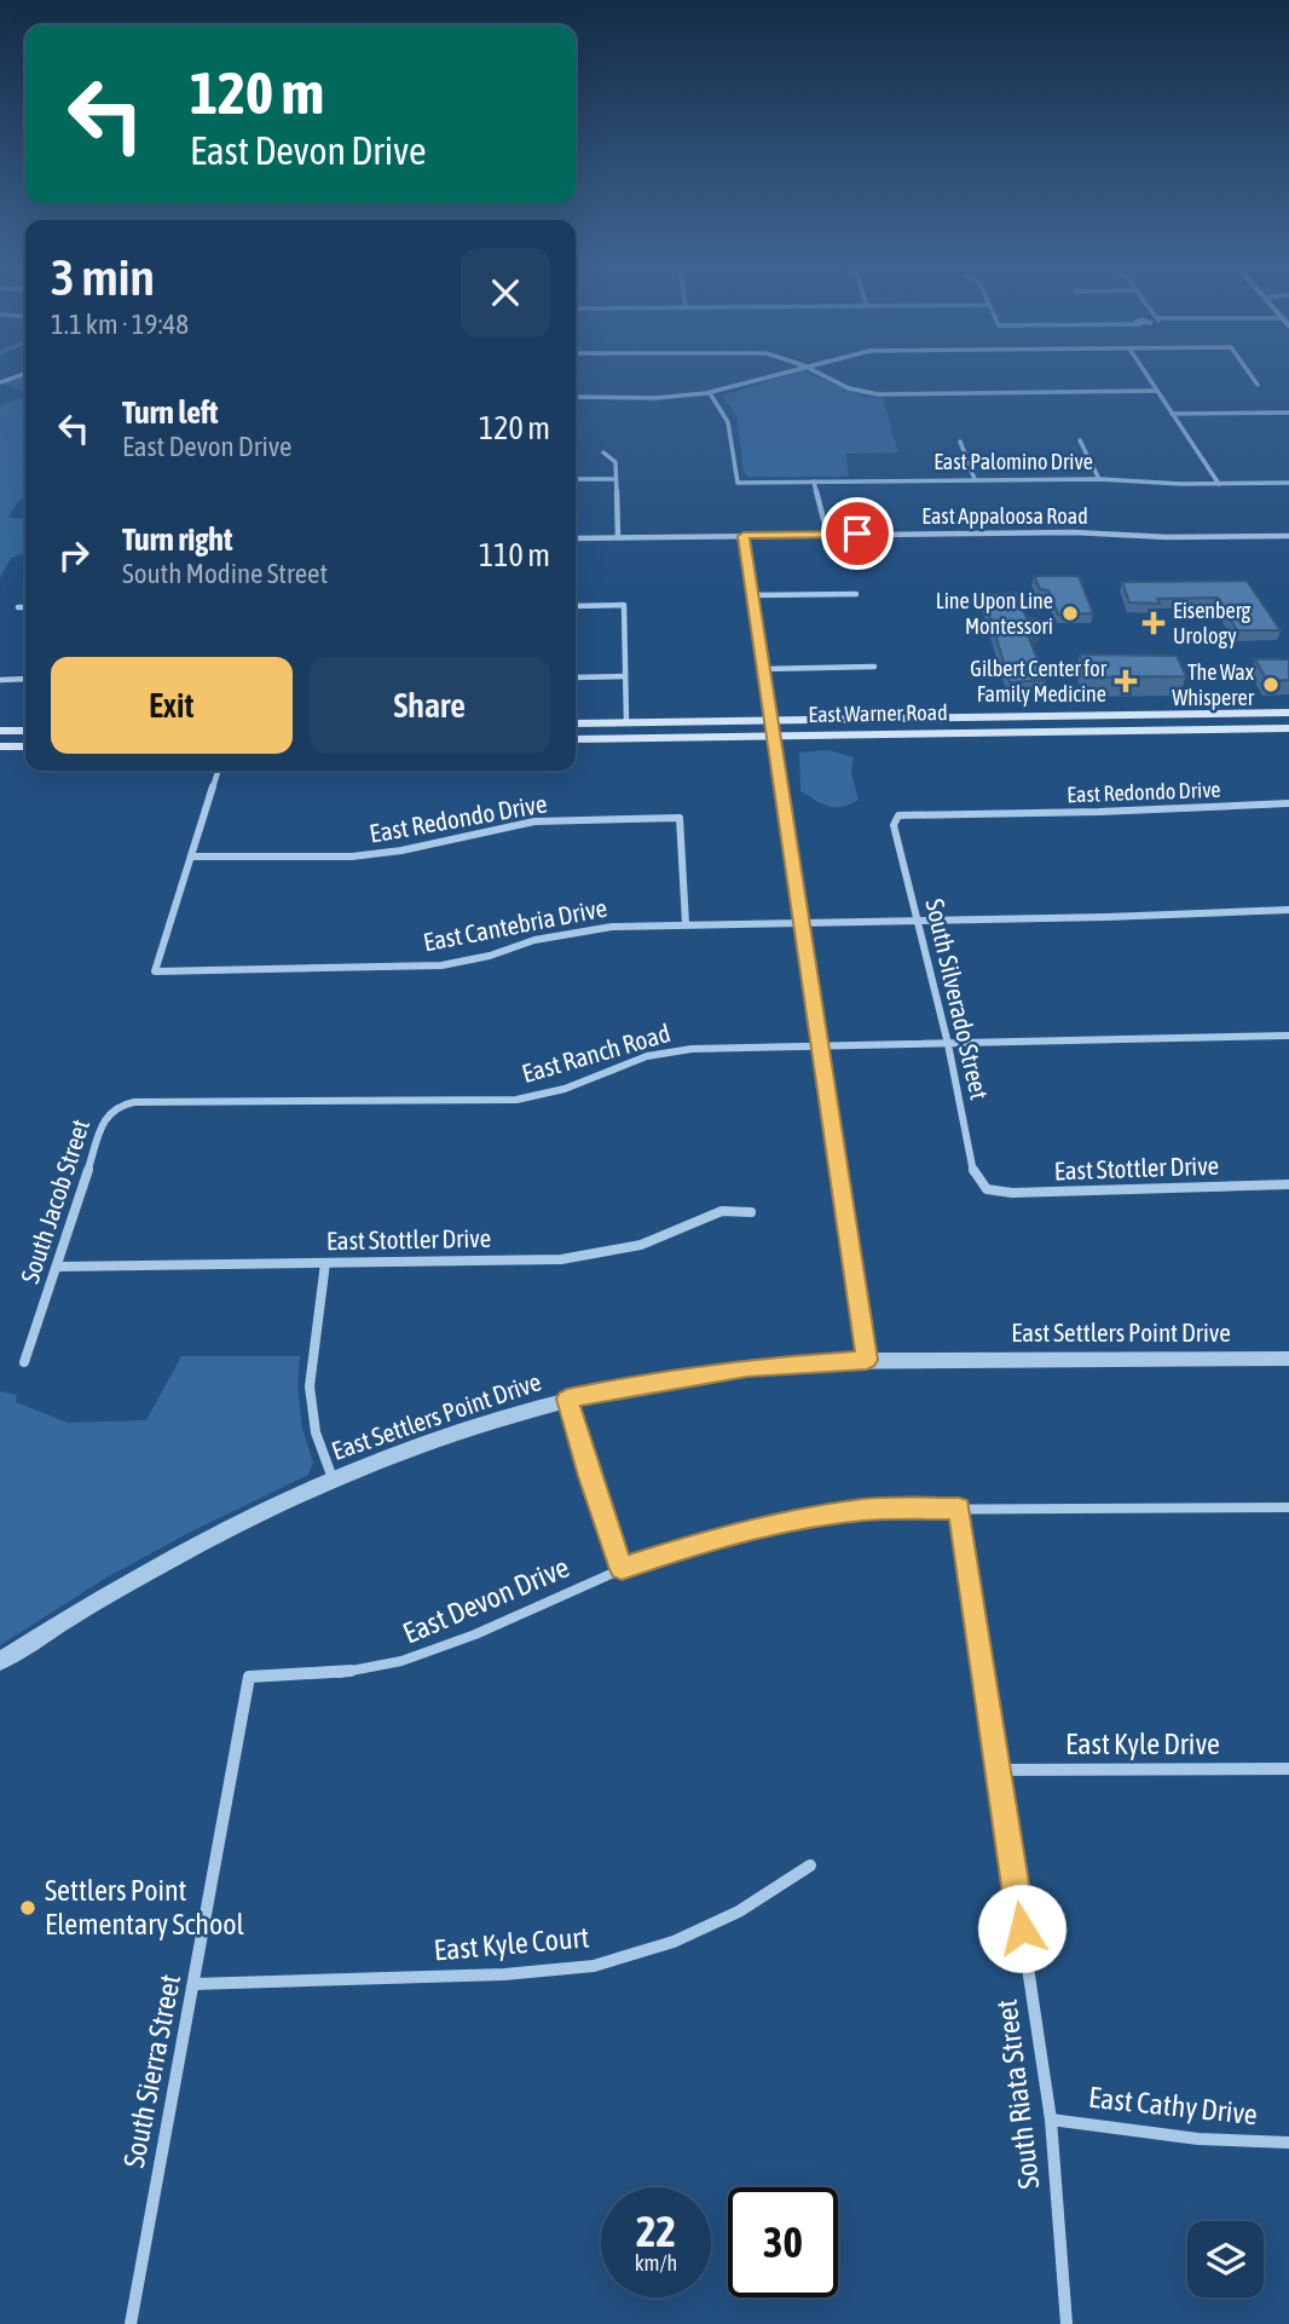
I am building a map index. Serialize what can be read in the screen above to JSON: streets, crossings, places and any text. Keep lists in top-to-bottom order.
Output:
{
  "streets": {
    "main road": ["East Warner Road"],
    "street": [
      "East Palomino Drive",
      "East Appaloosa Road",
      "East Redondo Drive",
      "East Cantebria Drive",
      "South Silverado Street",
      "East Ranch Road",
      "East Stottler Drive",
      "South Jacob Street",
      "East Settlers Point Drive",
      "East Devon Drive",
      "East Kyle Drive",
      "East Kyle Court",
      "South Sierra Street",
      "South Riata Street",
      "East Cathy Drive"
    ]
  },
  "crossings": [
    ["East Redondo Drive", "East Cantebria Drive"],
    ["East Redondo Drive", "South Silverado Street"],
    ["East Cantebria Drive", "South Silverado Street"],
    ["South Silverado Street", "East Ranch Road"],
    ["South Silverado Street", "East Stottler Drive"],
    ["East Ranch Road", "South Jacob Street"],
    ["East Stottler Drive", "South Jacob Street"],
    ["East Devon Drive", "South Sierra Street"],
    ["East Devon Drive", "South Riata Street"],
    ["East Kyle Drive", "South Riata Street"],
    ["East Kyle Court", "South Sierra Street"],
    ["South Riata Street", "East Cathy Drive"]
  ],
  "places": {
    "other": ["Line Upon Line Montessori", "The Wax Whisperer", "Settlers Point Elementary School"],
    "health": ["Eisenberg Urology", "Gilbert Center for Family Medicine"]
  },
  "page": {
    "turn": ["120 m", "East Devon Drive"],
    "heading": ["3 min", "1.1 km · 19:48"],
    "list": [
      {
        "name": "Turn left",
        "note": "East Devon Drive",
        "value": "120 m"
      },
      {
        "name": "Turn right",
        "note": "South Modine Street",
        "value": "110 m"
      }
    ],
    "buttons": ["Exit", "Share"],
    "speed": "22 km/h",
    "limit": "30"
  }
}
